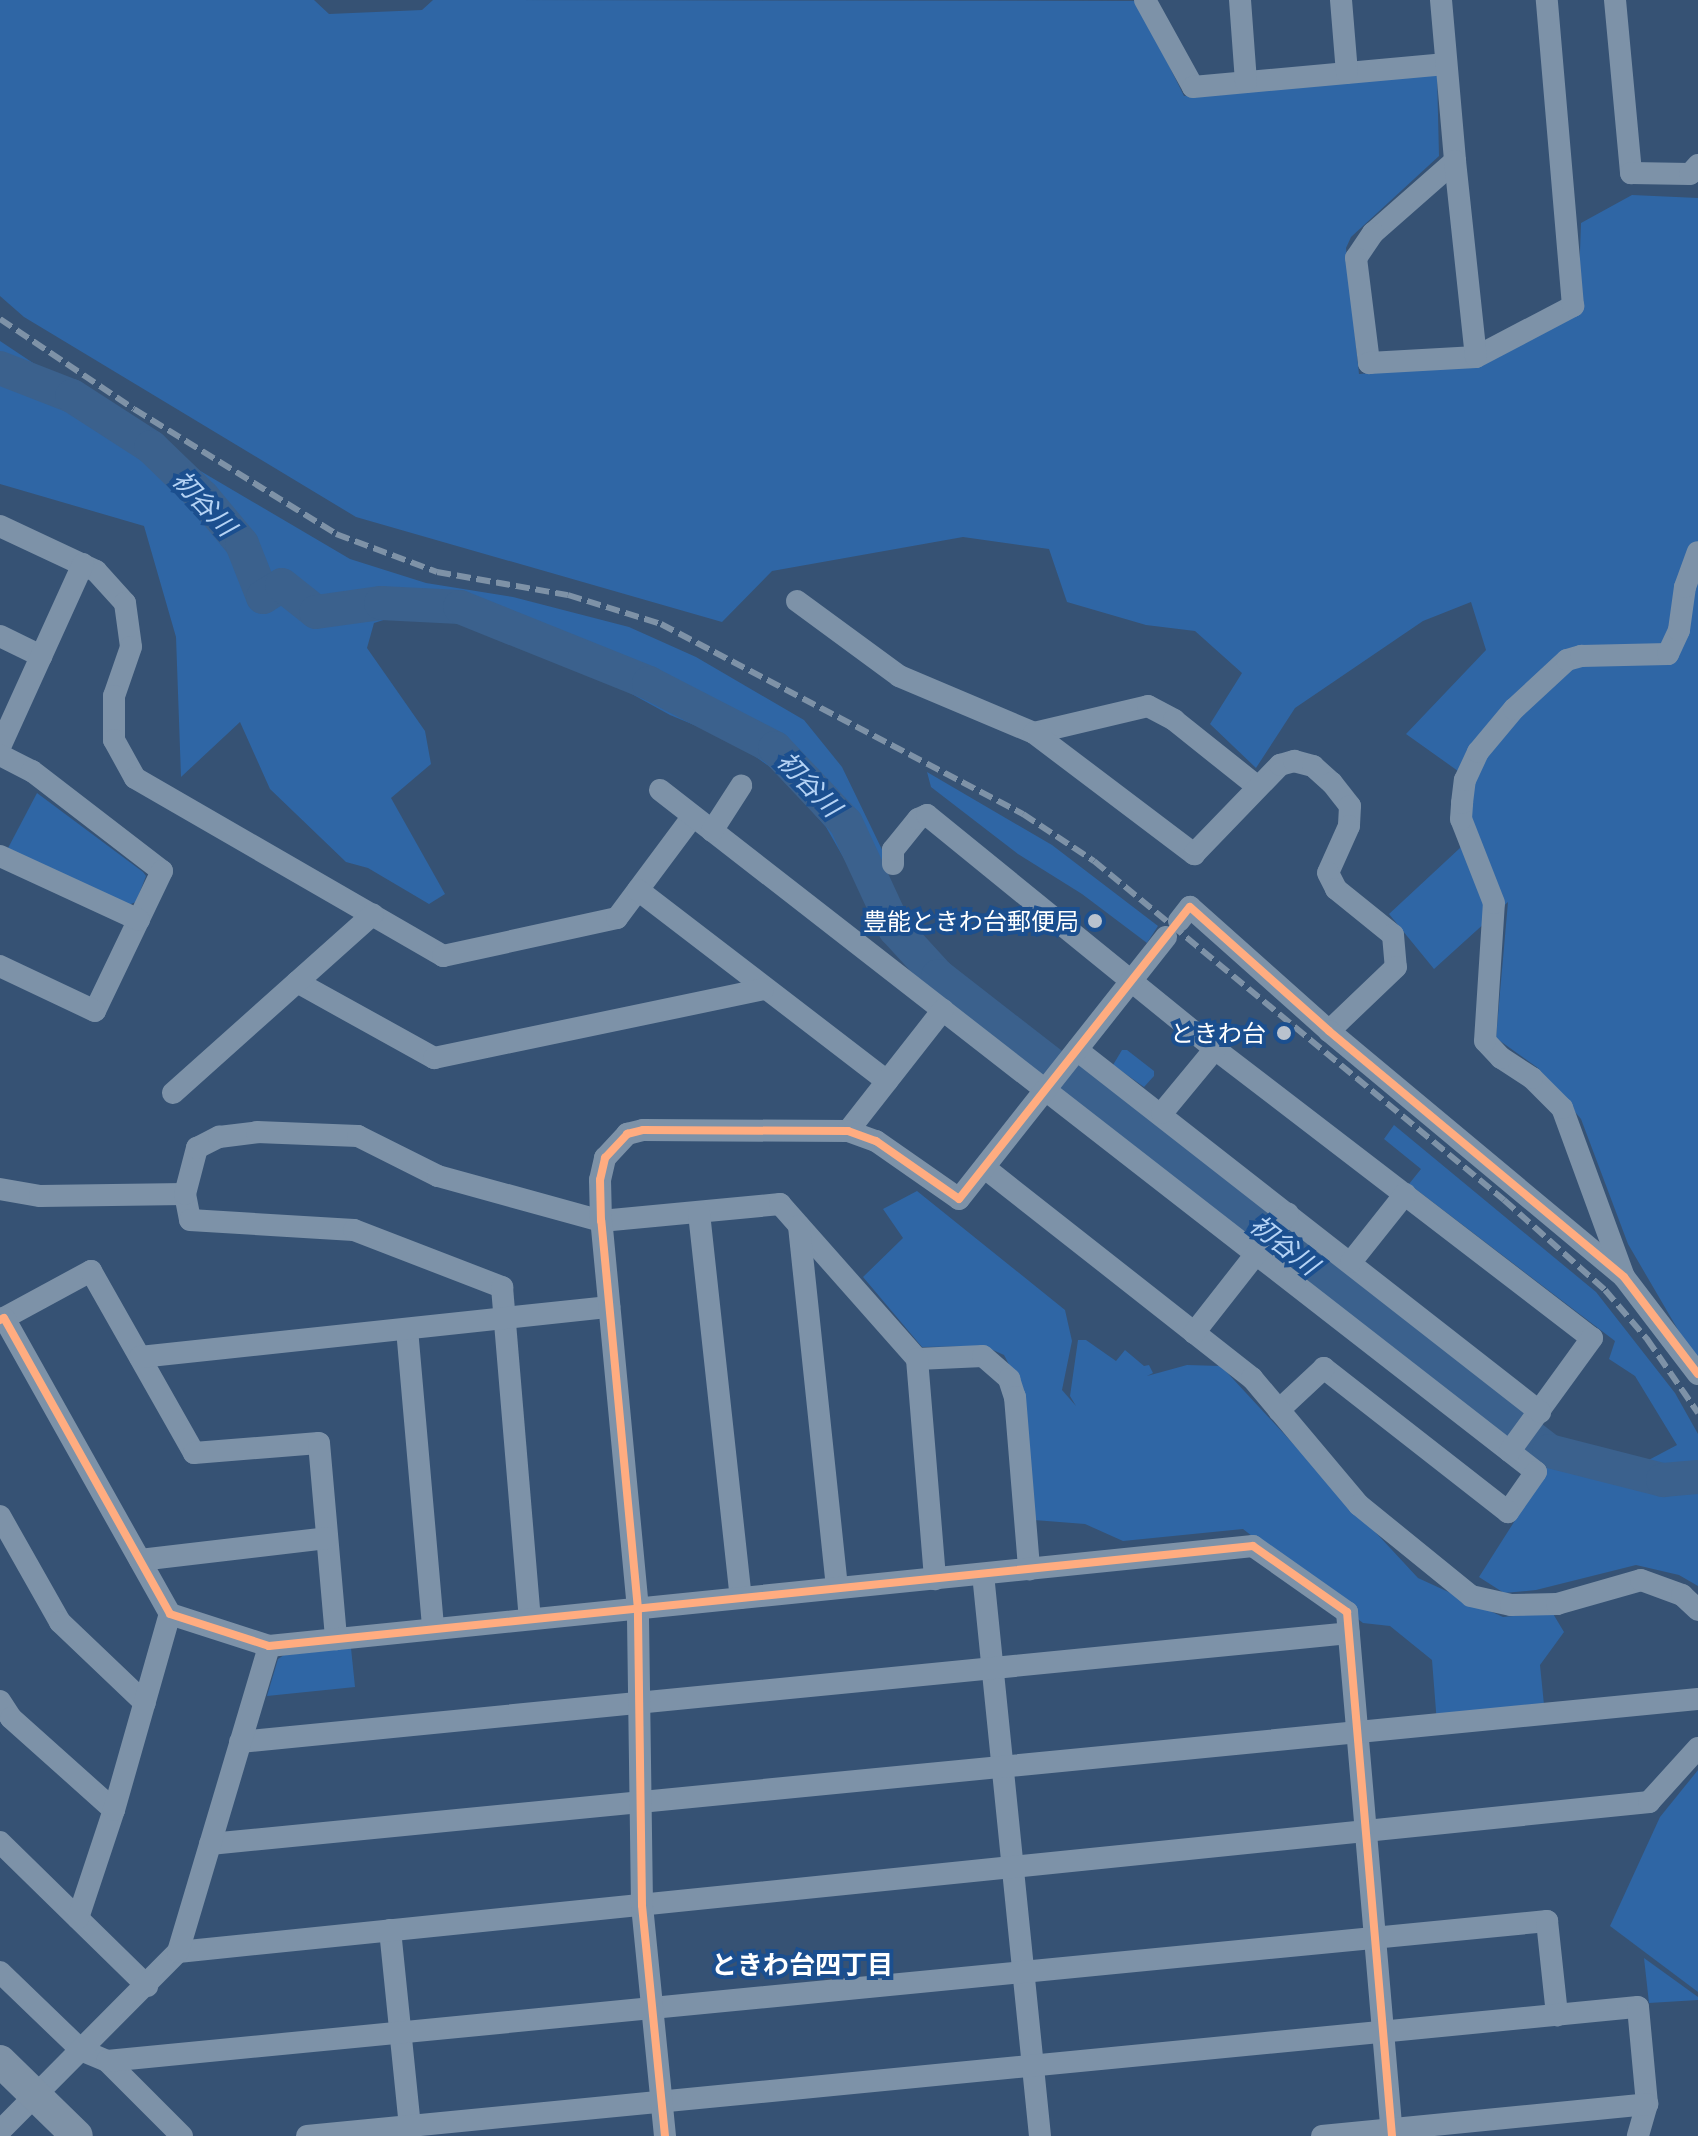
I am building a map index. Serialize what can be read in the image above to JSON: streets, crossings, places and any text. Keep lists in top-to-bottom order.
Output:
{
  "districts": ["ときわ台四丁目"],
  "water": ["初谷川"],
  "places": ["豊能ときわ台郵便局", "ときわ台"]
}
